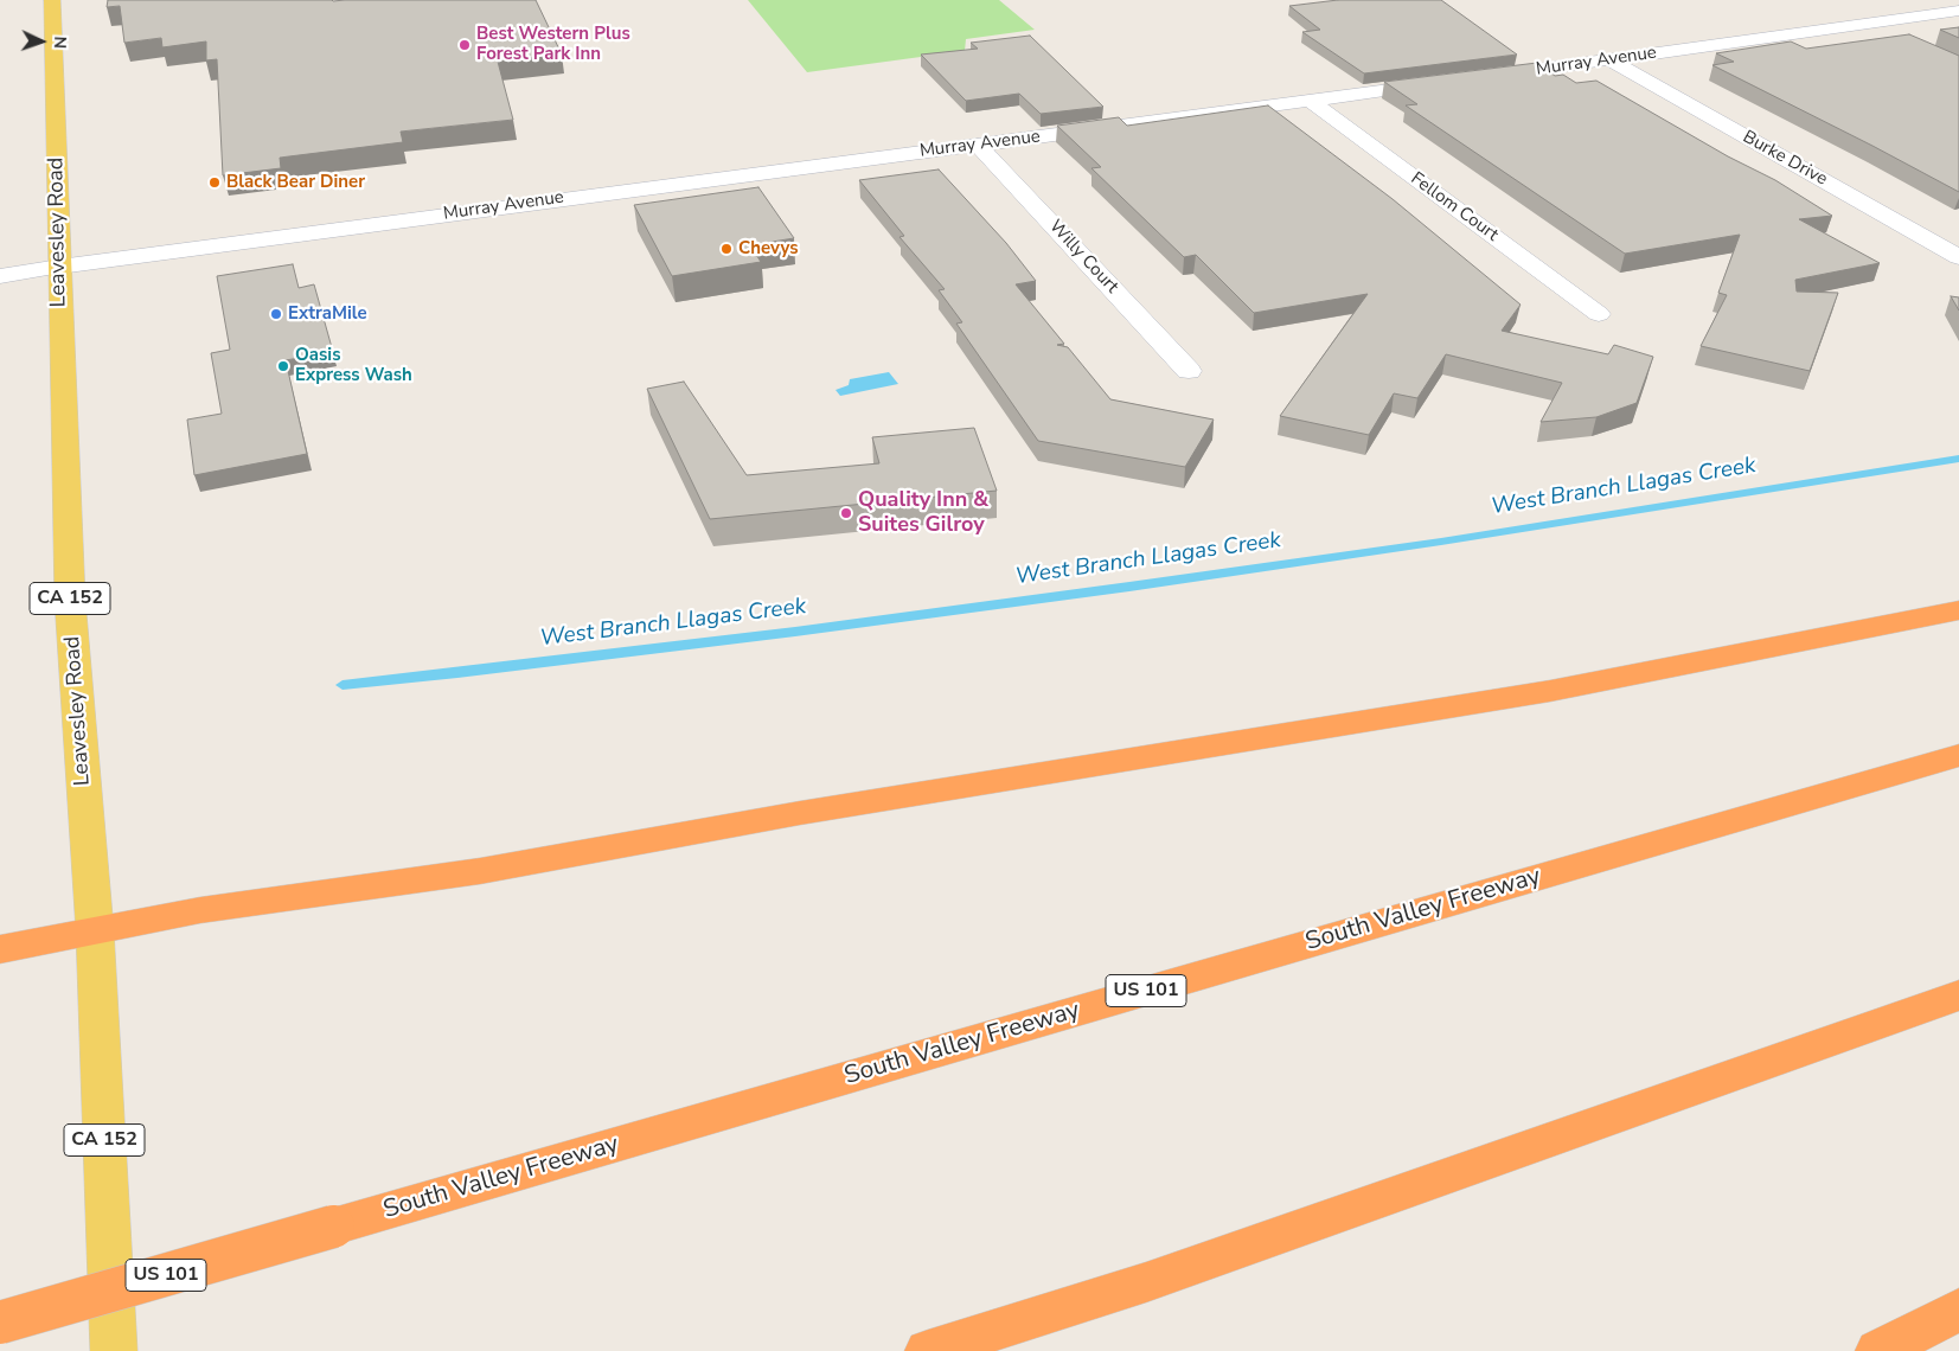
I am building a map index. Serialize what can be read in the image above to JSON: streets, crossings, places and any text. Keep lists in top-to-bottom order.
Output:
{
  "streets": {
    "highway": ["South Valley Freeway", "US 101"],
    "main road": ["Leavesley Road", "CA 152"],
    "street": [
      "Murray Avenue",
      "Burke Drive",
      "Fellom Court",
      "Willy Court"
    ]
  },
  "crossings": [
    ["Murray Avenue", "Burke Drive"],
    ["Murray Avenue", "Fellom Court"],
    ["Murray Avenue", "Leavesley Road"],
    ["Murray Avenue", "Willy Court"]
  ],
  "water": ["West Branch Llagas Creek"],
  "places": [
    "Best Western Plus Forest Park Inn",
    "Black Bear Diner",
    "Chevys",
    "ExtraMile",
    "Oasis Express Wash",
    "Quality Inn & Suites Gilroy"
  ],
  "north": "right"
}
